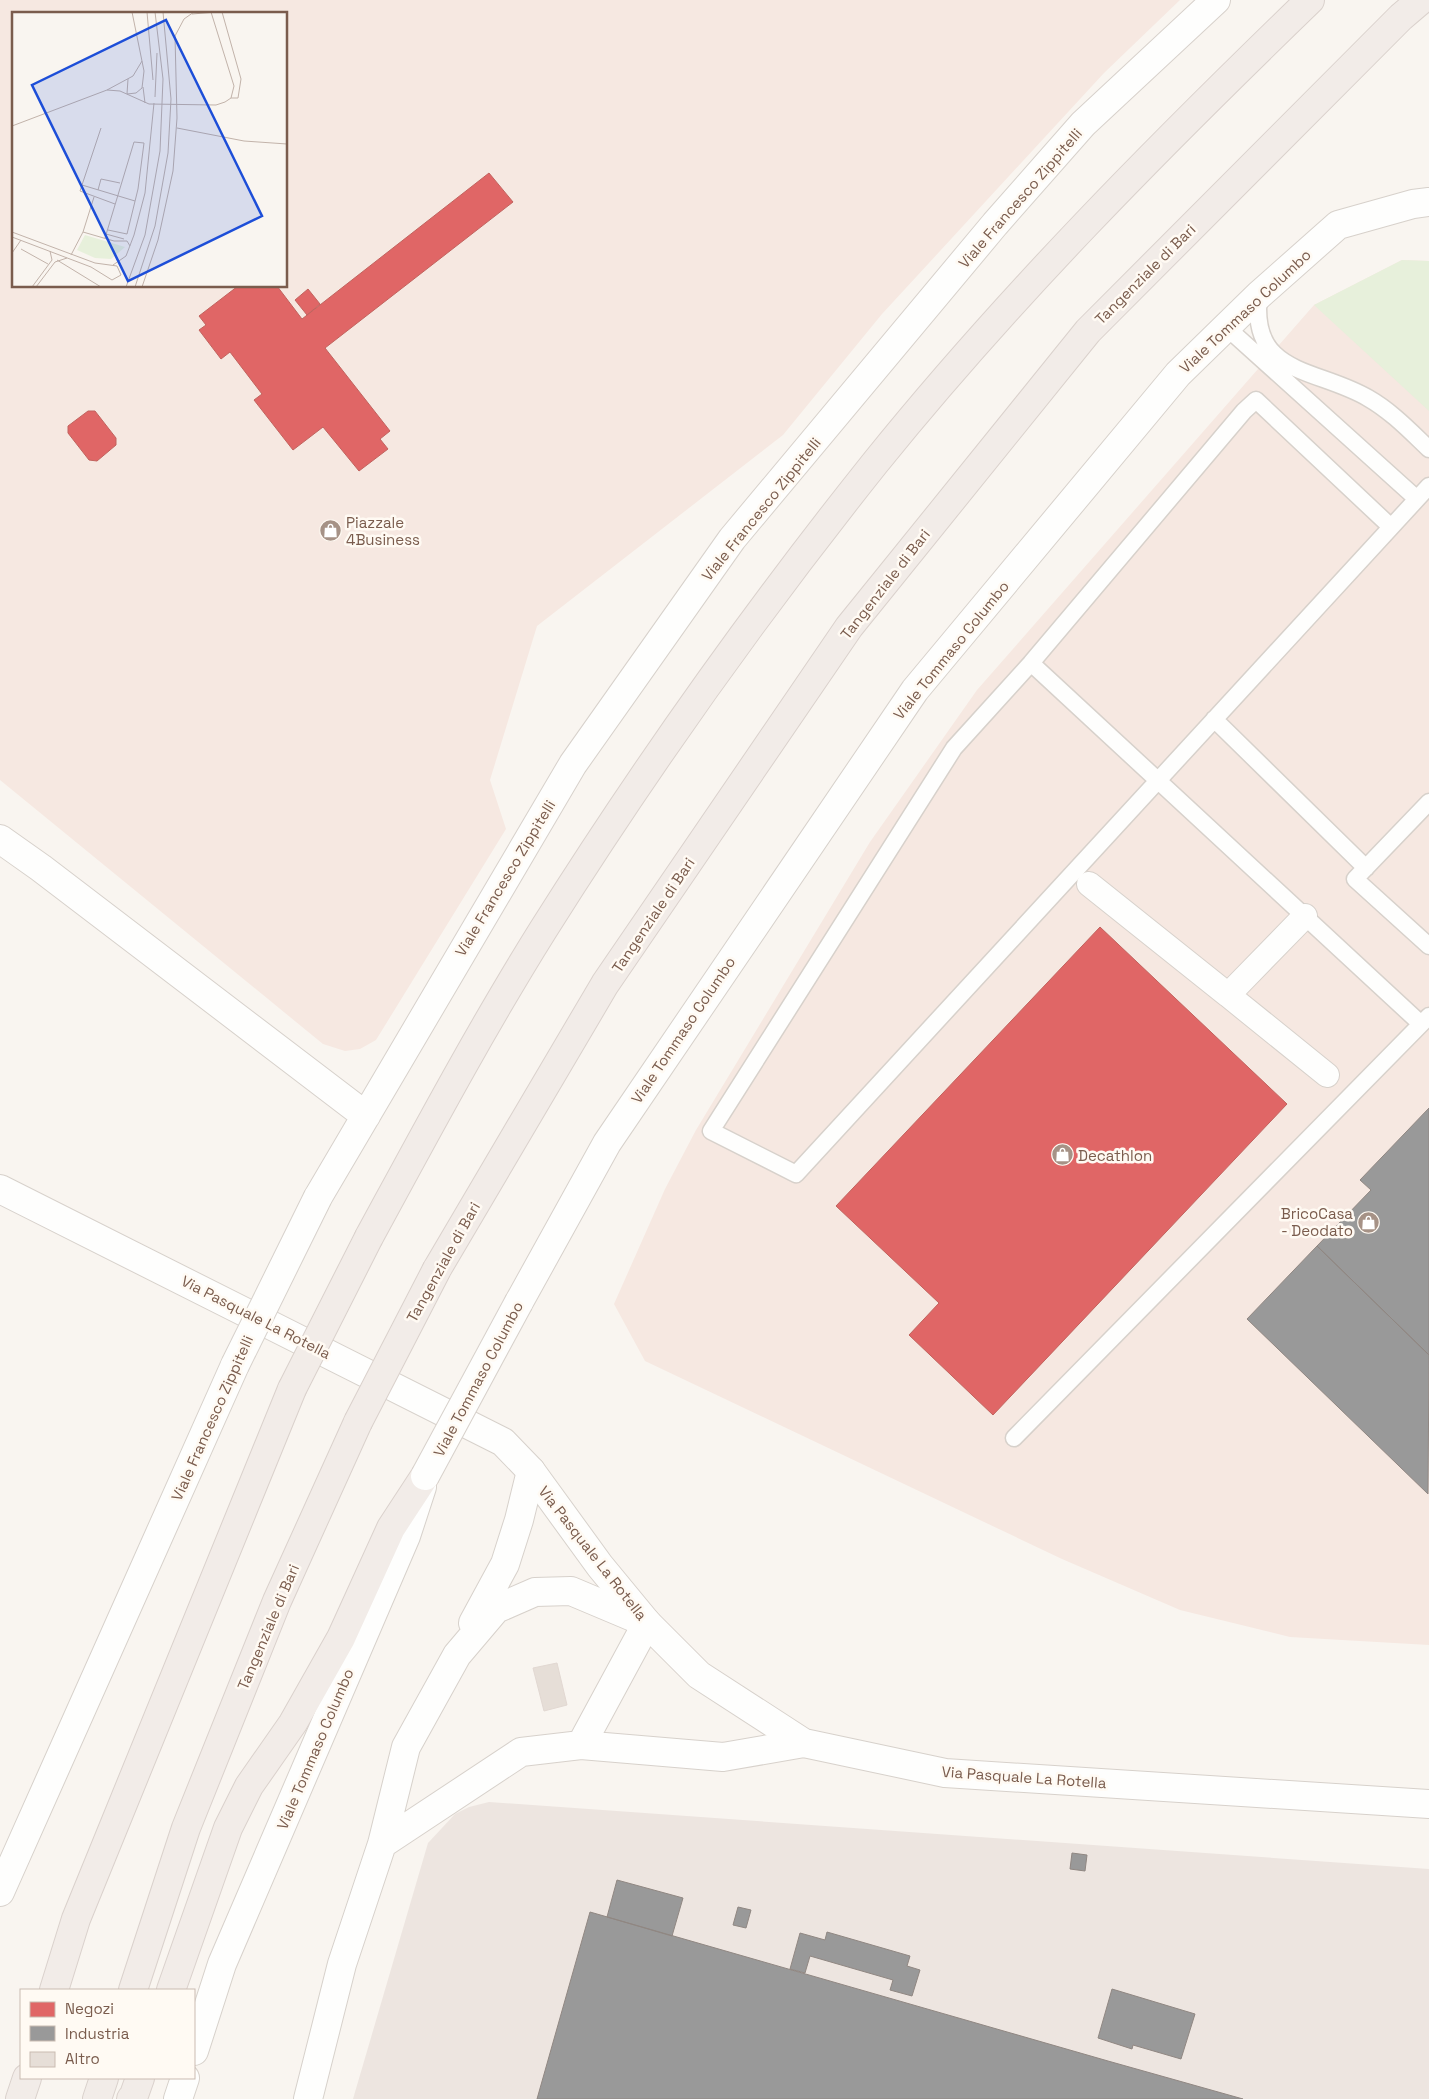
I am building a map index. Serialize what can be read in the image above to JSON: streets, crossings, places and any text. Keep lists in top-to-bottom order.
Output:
{
  "streets": {
    "highway": ["Tangenziale di Bari"],
    "street": ["Viale Francesco Zippitelli", "Viale Tommaso Columbo", "Via Pasquale La Rotella"]
  },
  "places": {
    "shop": ["Piazzale 4Business", "Decathlon", "BricoCasa - Deodato"]
  },
  "legend": ["Negozi", "Industria", "Altro"]
}
